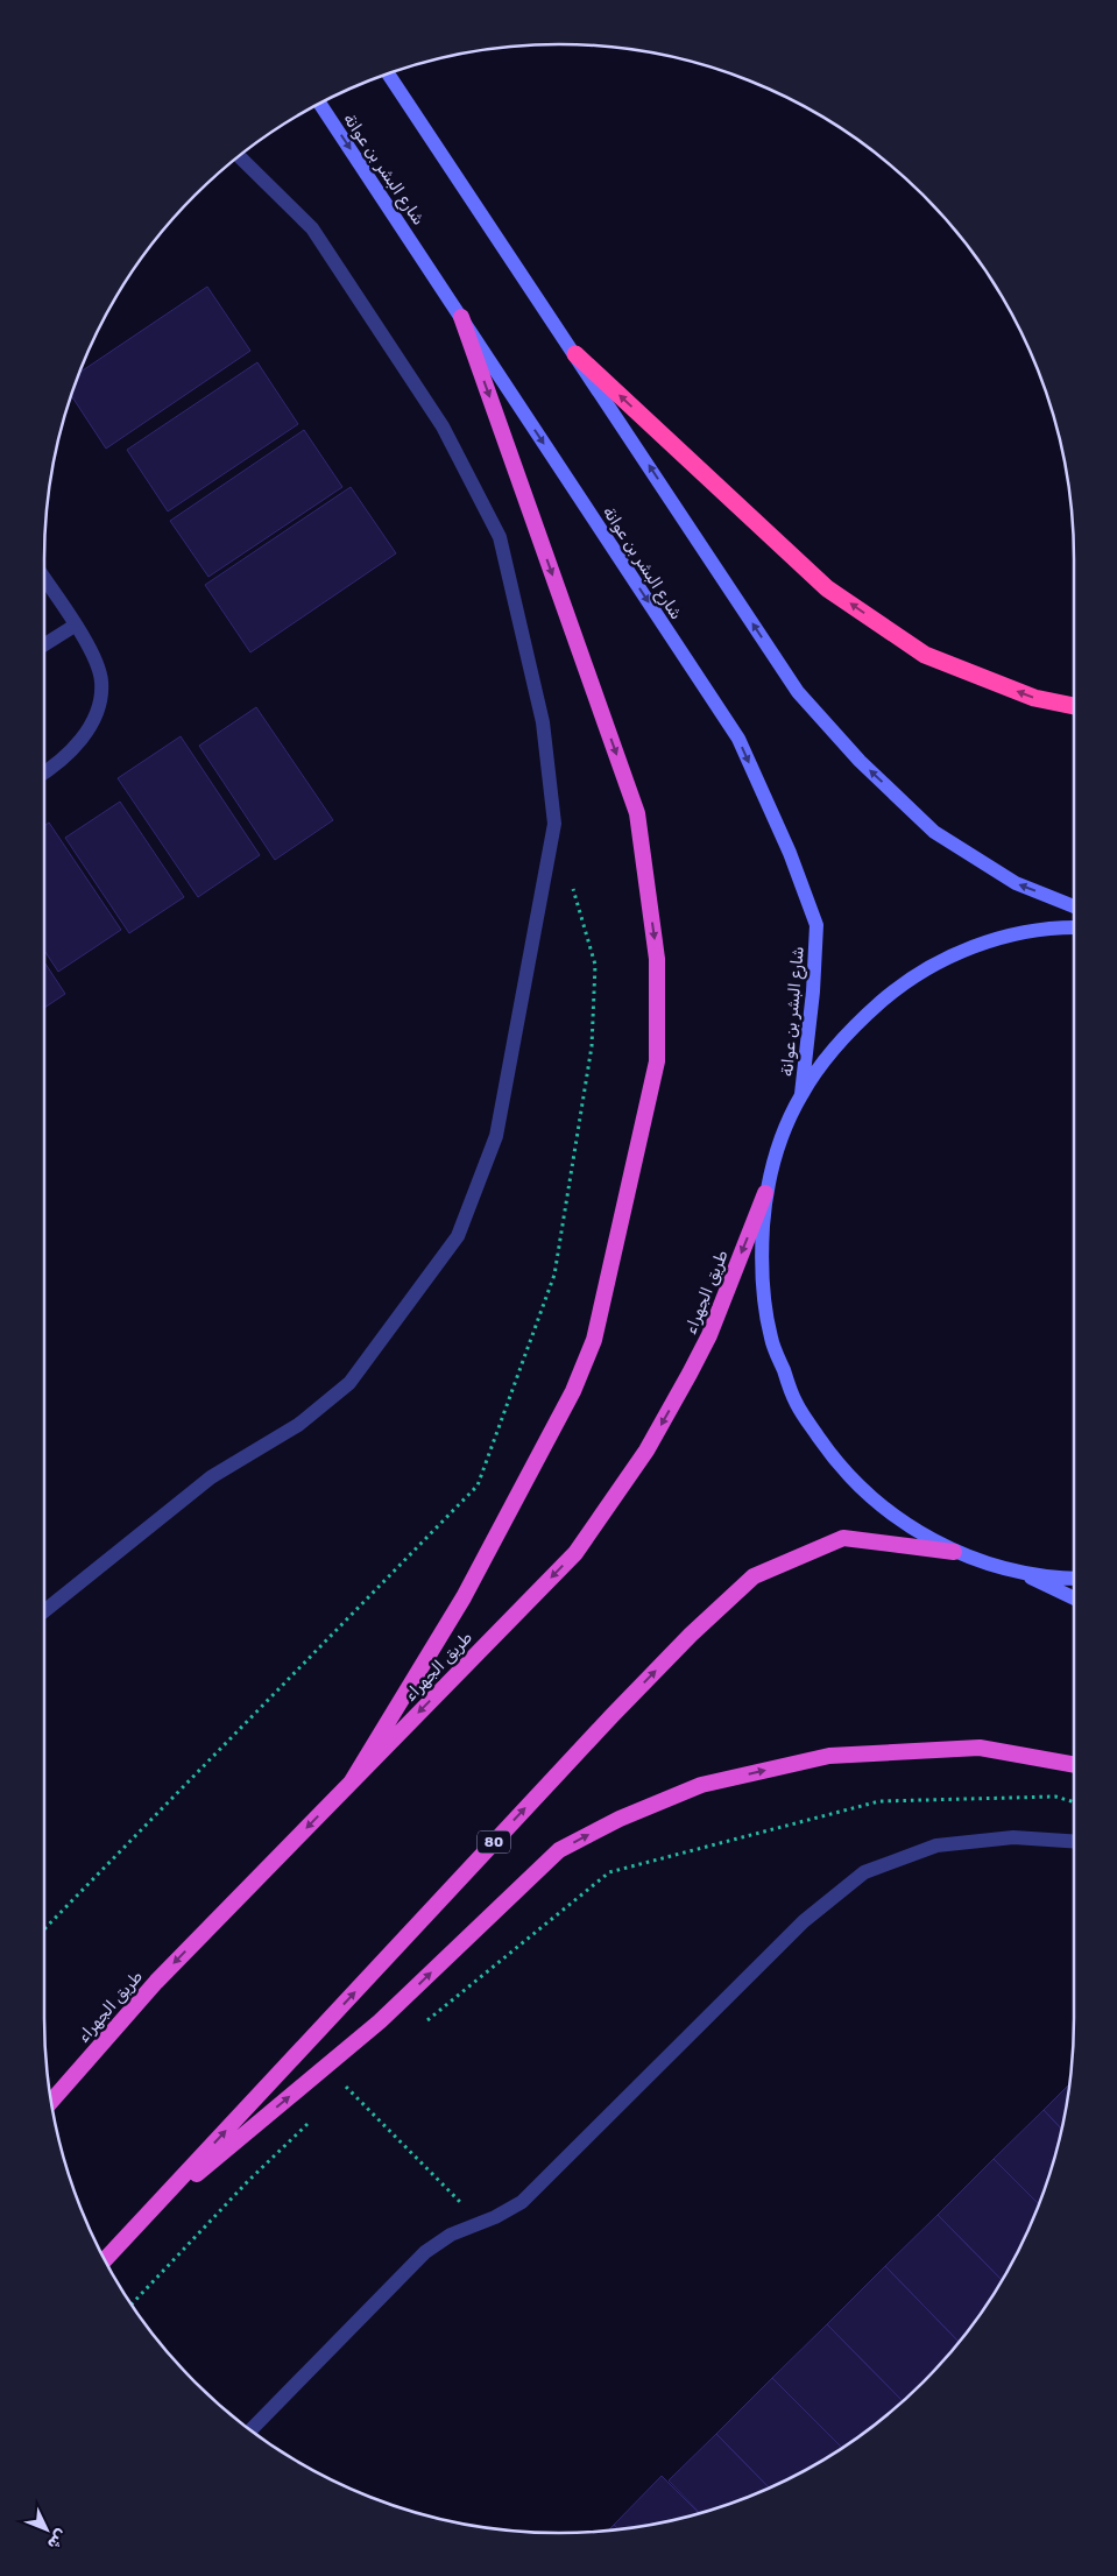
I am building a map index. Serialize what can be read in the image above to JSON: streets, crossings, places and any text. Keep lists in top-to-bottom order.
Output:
{
  "streets": {
    "highway": ["طريق الجهراء", "80"],
    "main road": ["شارع البشر بن عوانة"]
  },
  "crossings": [
    ["شارع البشر بن عوانة", "80"],
    ["طريق الجهراء", "80"]
  ],
  "one_way": ["طريق الجهراء"],
  "north": "bottom right"
}
